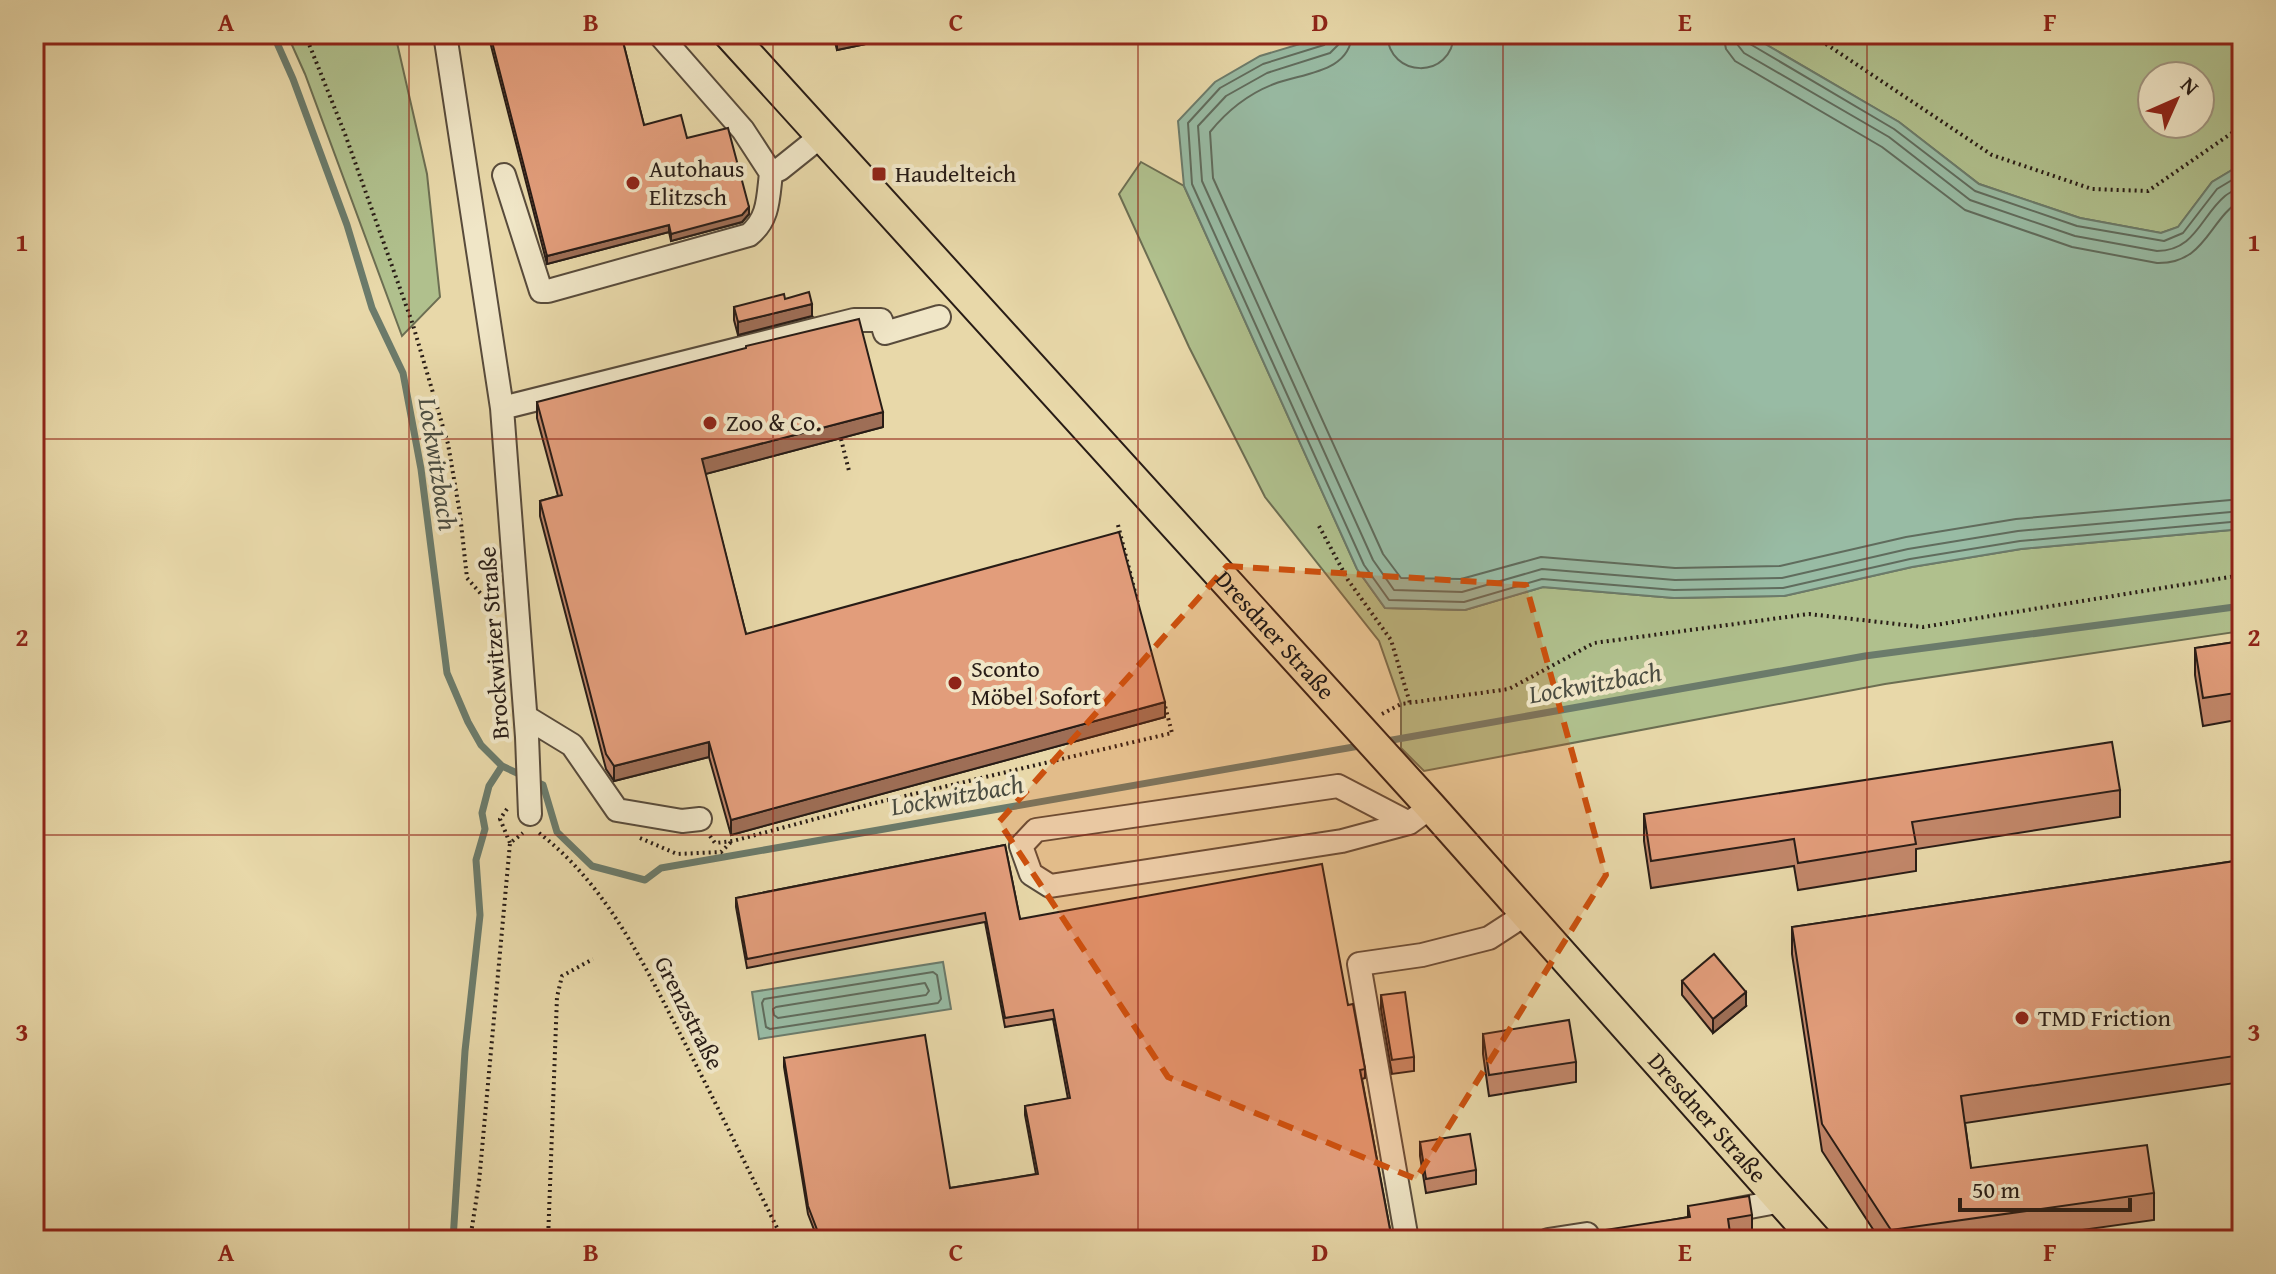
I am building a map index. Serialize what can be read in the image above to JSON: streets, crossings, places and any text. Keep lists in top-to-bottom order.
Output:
{
  "streets": {
    "main road": ["Dresdner Straße"],
    "lane": ["Brockwitzer Straße"],
    "path": ["Grenzstraße"]
  },
  "crossings": [
    ["Brockwitzer Straße", "Grenzstraße"]
  ],
  "water": ["Lockwitzbach"],
  "places": {
    "transit": ["Haudelteich"],
    "other": [
      "Autohaus Elitzsch",
      "Zoo & Co.",
      "Sconto Möbel Sofort",
      "TMD Friction"
    ]
  },
  "scale_bar": "50 m",
  "north": "top right",
  "grid": {
    "columns": [
      "A",
      "B",
      "C",
      "D",
      "E",
      "F"
    ],
    "rows": ["1", "2", "3"]
  }
}
